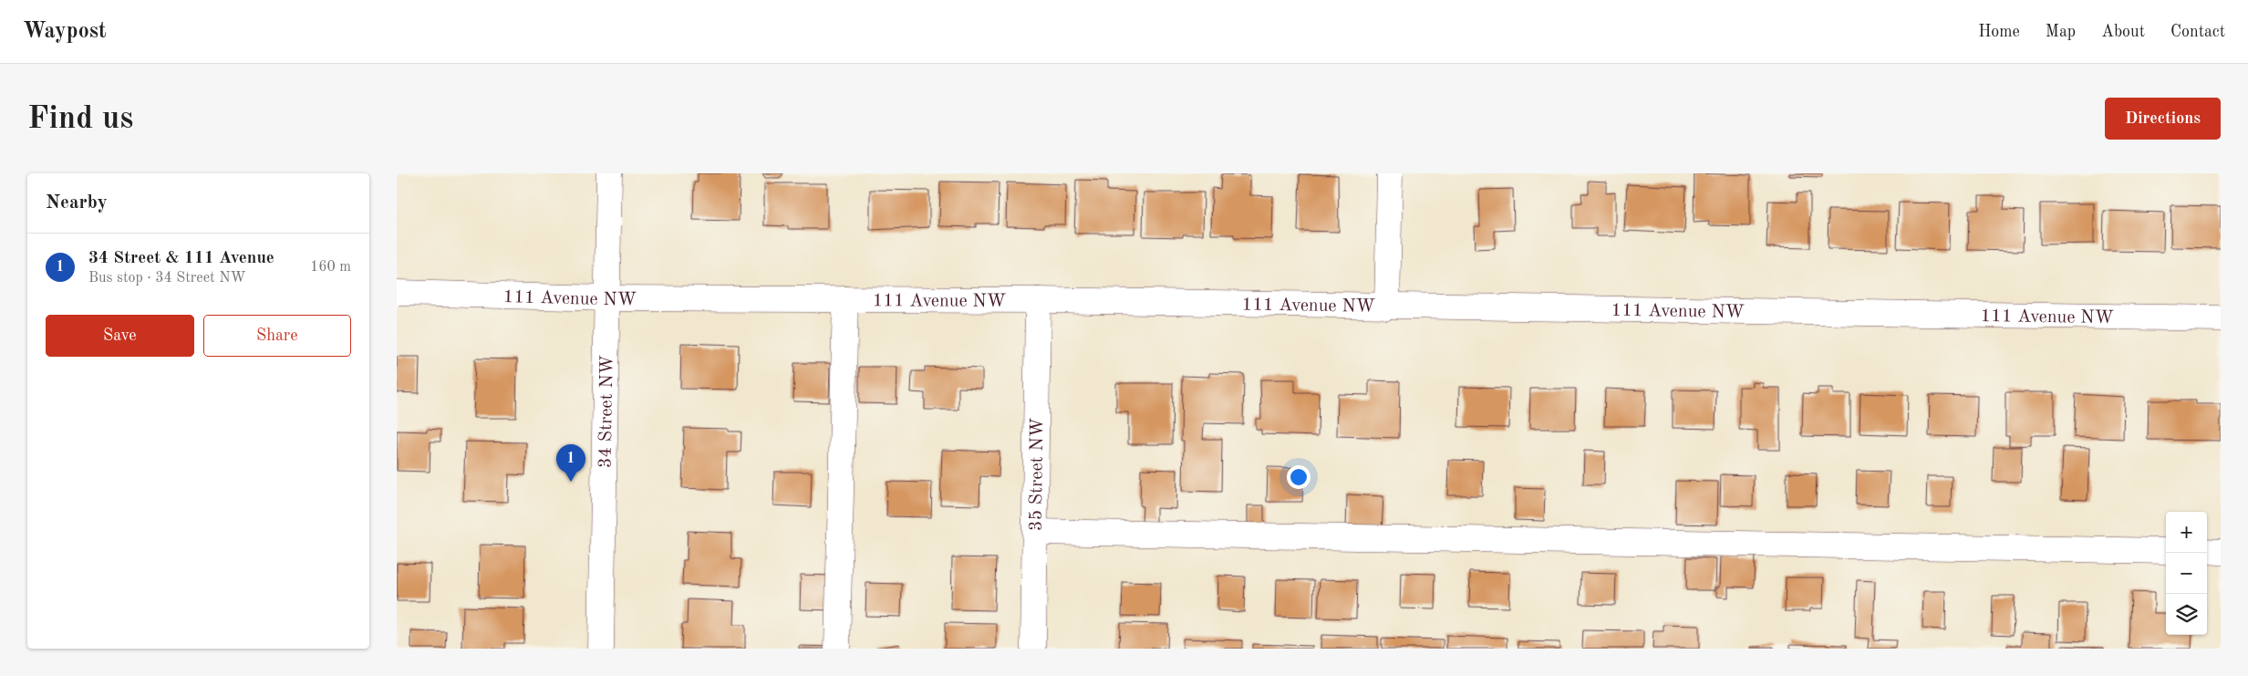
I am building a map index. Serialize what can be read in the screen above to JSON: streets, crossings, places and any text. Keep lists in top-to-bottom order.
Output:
{
  "streets": {
    "street": ["111 Avenue NW", "34 Street NW", "35 Street NW"]
  },
  "crossings": [
    ["111 Avenue NW", "34 Street NW"],
    ["111 Avenue NW", "35 Street NW"]
  ],
  "page": {
    "header": "Waypost",
    "nav": [
      "Home",
      "Map",
      "About",
      "Contact"
    ],
    "buttons": [
      "Directions",
      ["Save", "Share"]
    ],
    "title": "Find us",
    "heading": "Nearby",
    "list": [
      {
        "mark": "1",
        "name": "34 Street & 111 Avenue",
        "note": "Bus stop · 34 Street NW",
        "value": "160 m"
      }
    ],
    "pins": "1",
    "map_buttons": ["+", "−"]
  }
}
